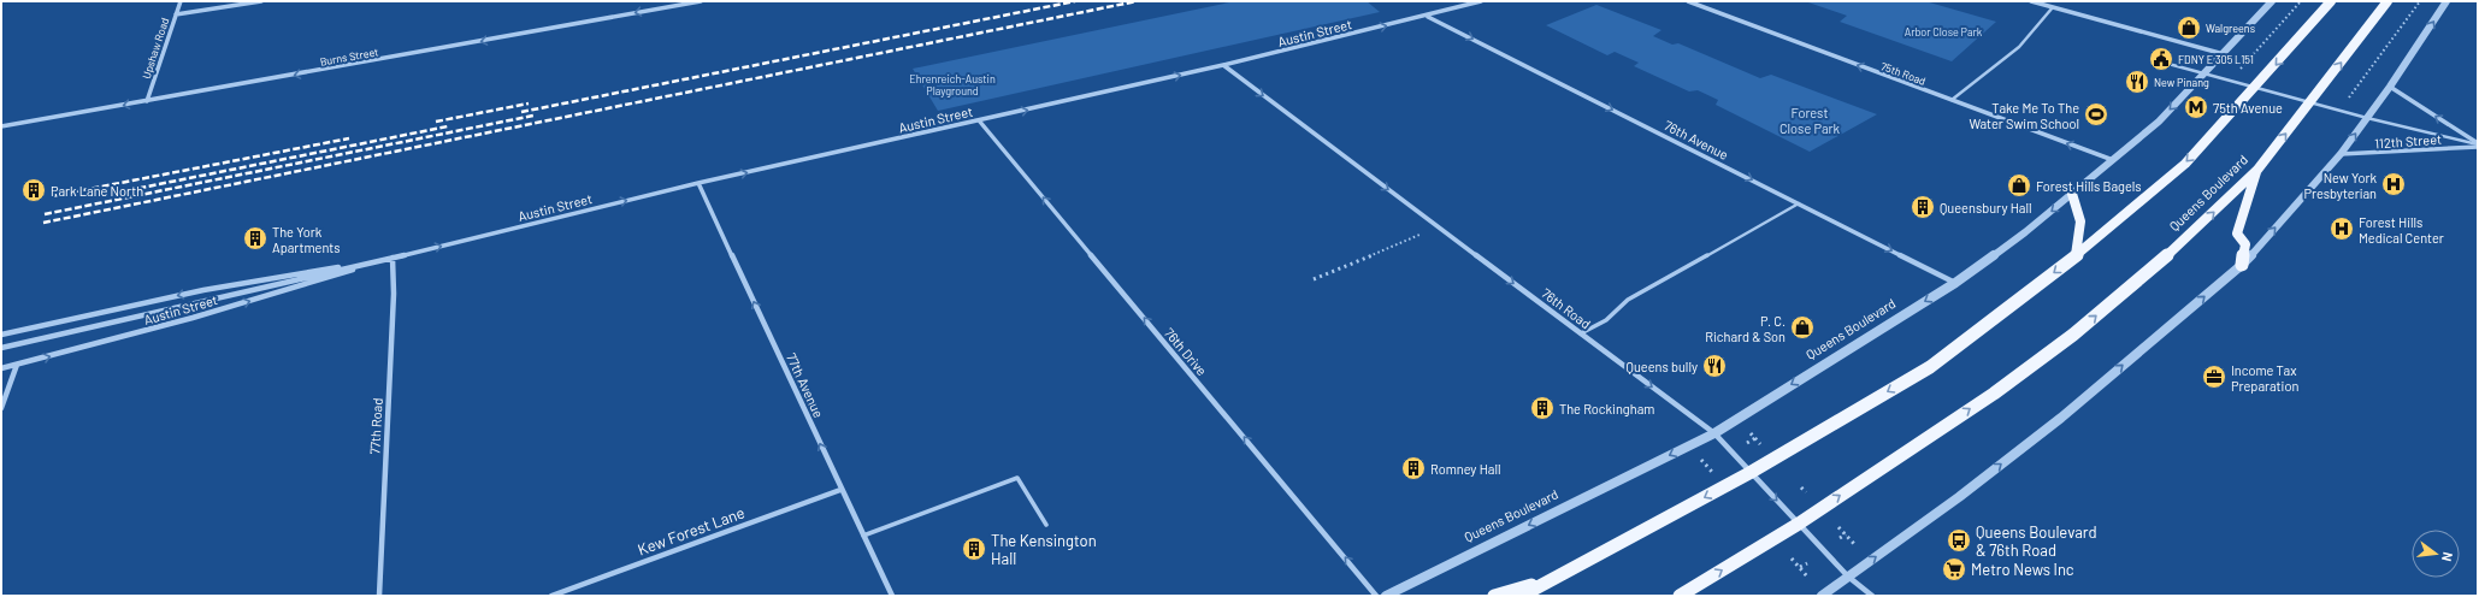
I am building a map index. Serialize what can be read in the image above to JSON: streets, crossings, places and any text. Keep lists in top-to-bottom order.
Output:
{
  "streets": {
    "main road": ["Queens Boulevard"],
    "street": [
      "Austin Street",
      "Upshaw Road",
      "Burns Street",
      "75th Road",
      "76th Avenue",
      "112th Street",
      "76th Road",
      "76th Drive",
      "77th Avenue",
      "77th Road",
      "Kew Forest Lane"
    ]
  },
  "crossings": [
    ["Austin Street", "76th Avenue"],
    ["Austin Street", "76th Road"],
    ["Austin Street", "76th Drive"],
    ["Austin Street", "77th Avenue"],
    ["Austin Street", "77th Road"],
    ["Upshaw Road", "Burns Street"],
    ["75th Road", "Queens Boulevard"],
    ["76th Avenue", "Queens Boulevard"],
    ["Queens Boulevard", "76th Road"],
    ["77th Avenue", "Kew Forest Lane"]
  ],
  "one_way": [
    "Burns Street",
    "75th Road",
    "76th Avenue",
    "76th Road",
    "76th Drive",
    "77th Avenue"
  ],
  "parks": ["Arbor Close Park", "Ehrenreich-Austin Playground", "Forest Close Park"],
  "places": {
    "shop": ["Walgreens", "Forest Hills Bagels", "P. C. Richard & Son"],
    "public building": ["FDNY E 305 L151"],
    "restaurant": ["New Pinang", "Queens bully"],
    "metro station": ["75th Avenue"],
    "sports": ["Take Me To The Water Swim School"],
    "hospital": ["New York Presbyterian", "Forest Hills Medical Center"],
    "building": [
      "Park Lane North",
      "Queensbury Hall",
      "The York Apartments",
      "The Rockingham",
      "Romney Hall",
      "The Kensington Hall"
    ],
    "office": ["Income Tax Preparation"],
    "bus stop": ["Queens Boulevard & 76th Road"],
    "supermarket": ["Metro News Inc"]
  },
  "north": "right"
}
